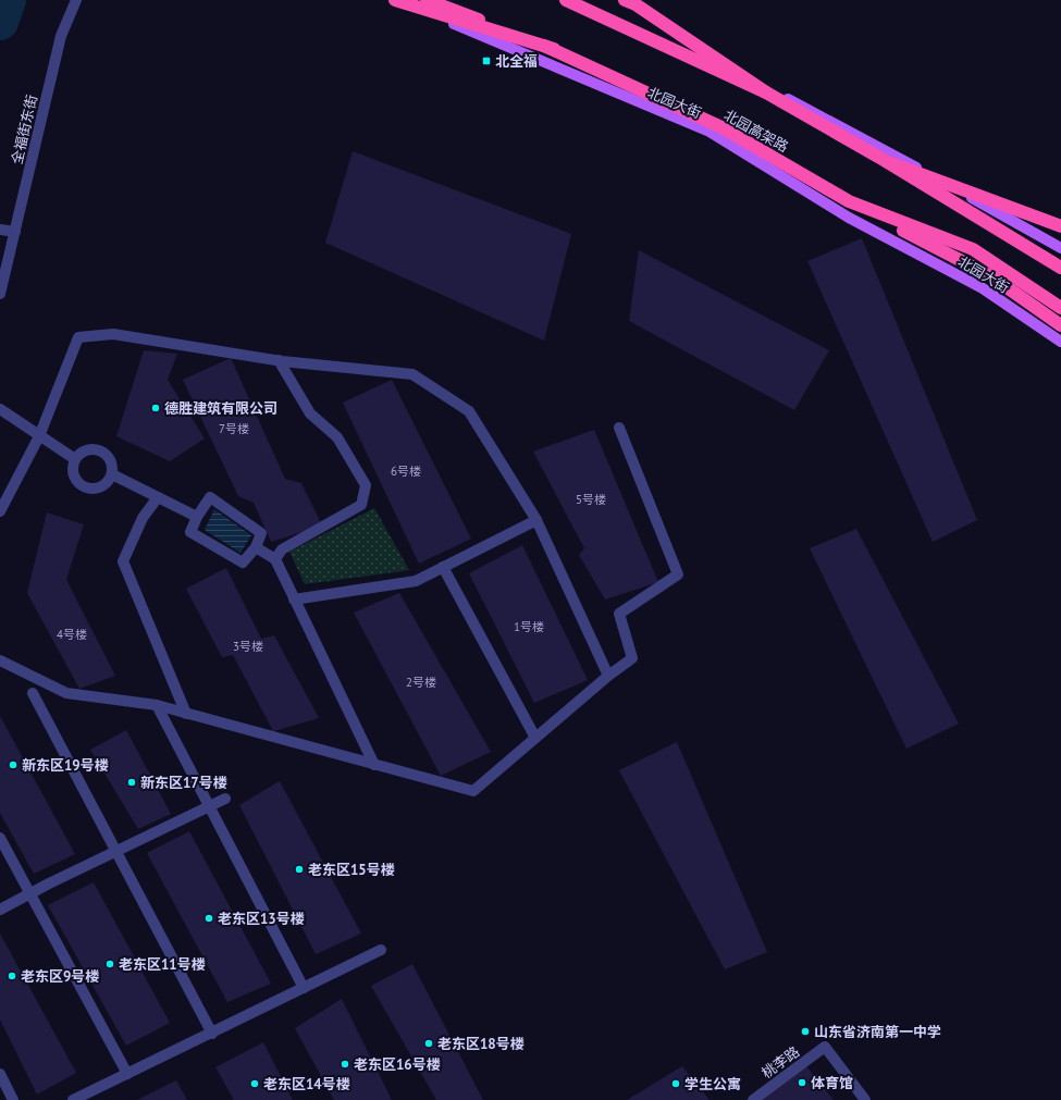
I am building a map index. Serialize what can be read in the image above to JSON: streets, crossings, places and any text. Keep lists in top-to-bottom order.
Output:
{
  "streets": {
    "highway": ["北园高架路"],
    "main road": ["北园大街"],
    "street": ["全福街东街", "桃李路"]
  },
  "places": {
    "transit": ["北全福"],
    "other": [
      "德胜建筑有限公司",
      "新东区19号楼",
      "新东区17号楼",
      "老东区15号楼",
      "老东区13号楼",
      "老东区11号楼",
      "老东区9号楼",
      "山东省济南第一中学",
      "老东区18号楼",
      "老东区16号楼",
      "体育馆",
      "老东区14号楼",
      "学生公寓"
    ]
  },
  "house_numbers": [
    "7号楼",
    "6号楼",
    "5号楼",
    "1号楼",
    "4号楼",
    "3号楼",
    "2号楼"
  ]
}
